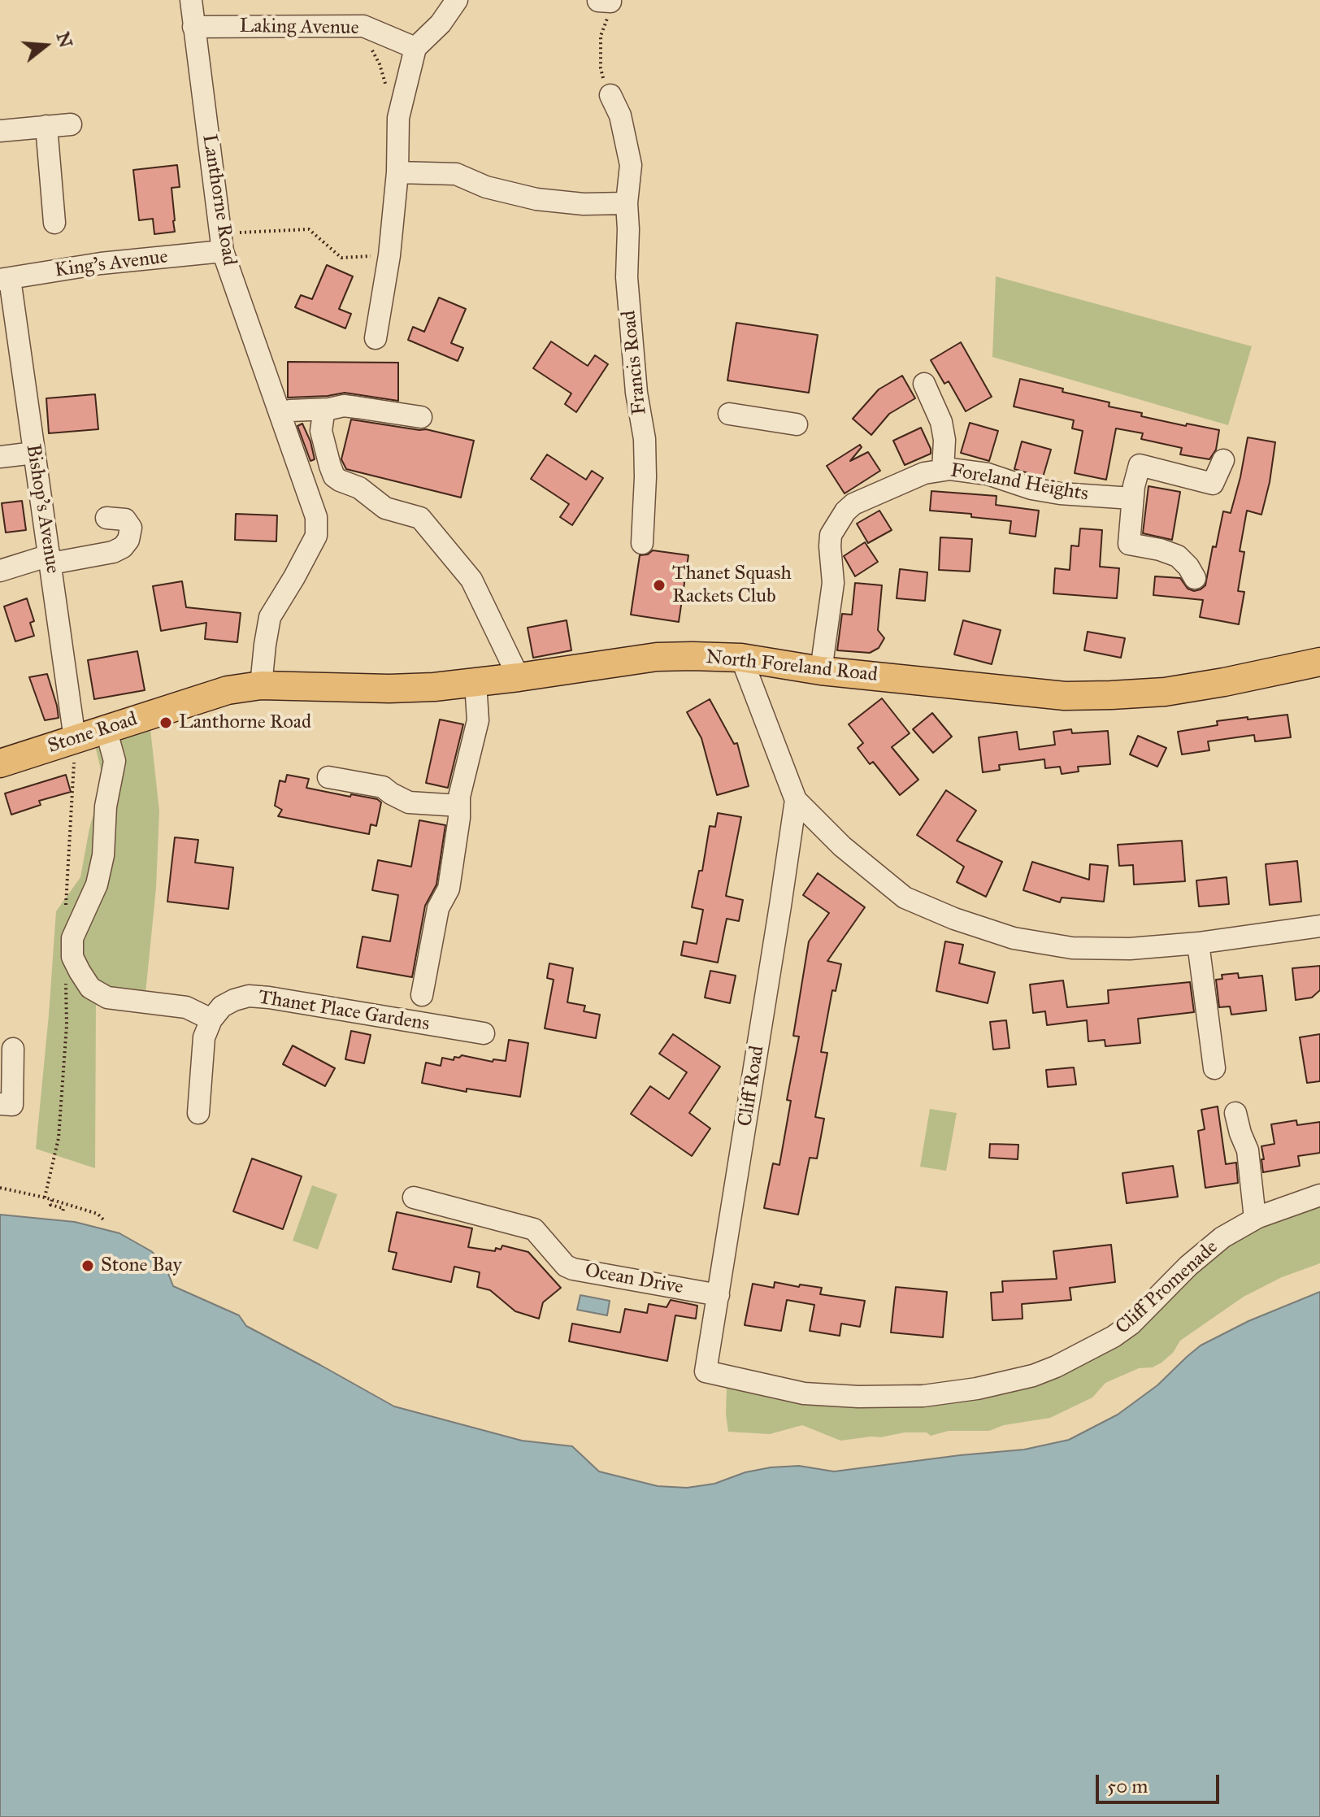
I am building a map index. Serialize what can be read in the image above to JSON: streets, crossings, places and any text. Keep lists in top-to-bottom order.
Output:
{
  "streets": {
    "main road": ["North Foreland Road", "Stone Road"],
    "street": [
      "Laking Avenue",
      "Lanthorne Road",
      "King's Avenue",
      "Francis Road",
      "Foreland Heights",
      "Bishop's Avenue",
      "Thanet Place Gardens",
      "Cliff Road",
      "Ocean Drive",
      "Cliff Promenade"
    ]
  },
  "crossings": [
    ["Laking Avenue", "Lanthorne Road"],
    ["Lanthorne Road", "King's Avenue"],
    ["Lanthorne Road", "North Foreland Road"],
    ["Lanthorne Road", "Stone Road"],
    ["King's Avenue", "Bishop's Avenue"],
    ["Foreland Heights", "North Foreland Road"],
    ["Bishop's Avenue", "Stone Road"],
    ["North Foreland Road", "Stone Road"],
    ["Cliff Road", "Ocean Drive"],
    ["Cliff Road", "Cliff Promenade"]
  ],
  "places": ["Thanet Squash Rackets Club", "Lanthorne Road", "Stone Bay"],
  "scale_bar": "50 m",
  "north": "right"
}
